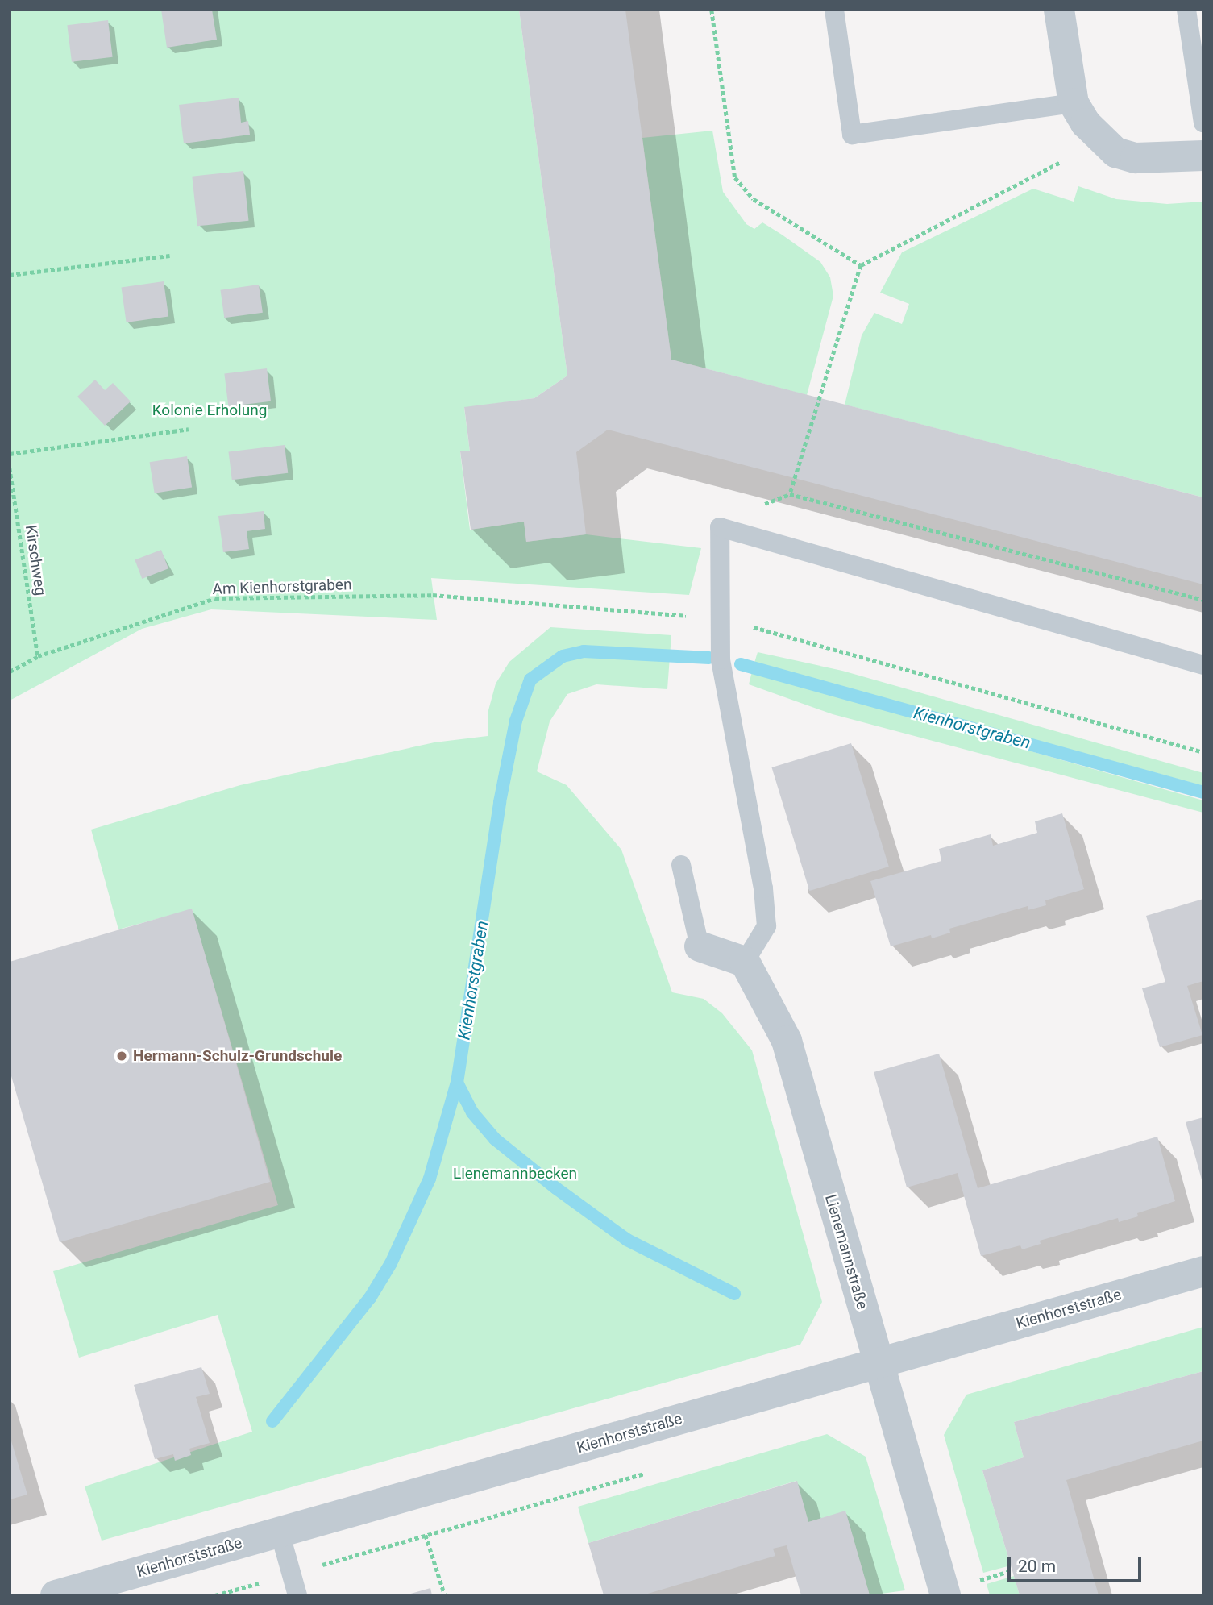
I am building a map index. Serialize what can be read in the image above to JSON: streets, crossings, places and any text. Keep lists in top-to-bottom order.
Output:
{
  "streets": {
    "street": ["Lienemannstraße", "Kienhorststraße"],
    "path": ["Kirschweg", "Am Kienhorstgraben"]
  },
  "crossings": [
    ["Kirschweg", "Am Kienhorstgraben"],
    ["Lienemannstraße", "Kienhorststraße"]
  ],
  "water": ["Kienhorstgraben"],
  "parks": ["Kolonie Erholung", "Lienemannbecken"],
  "places": ["Hermann-Schulz-Grundschule"],
  "scale_bar": "20 m"
}
